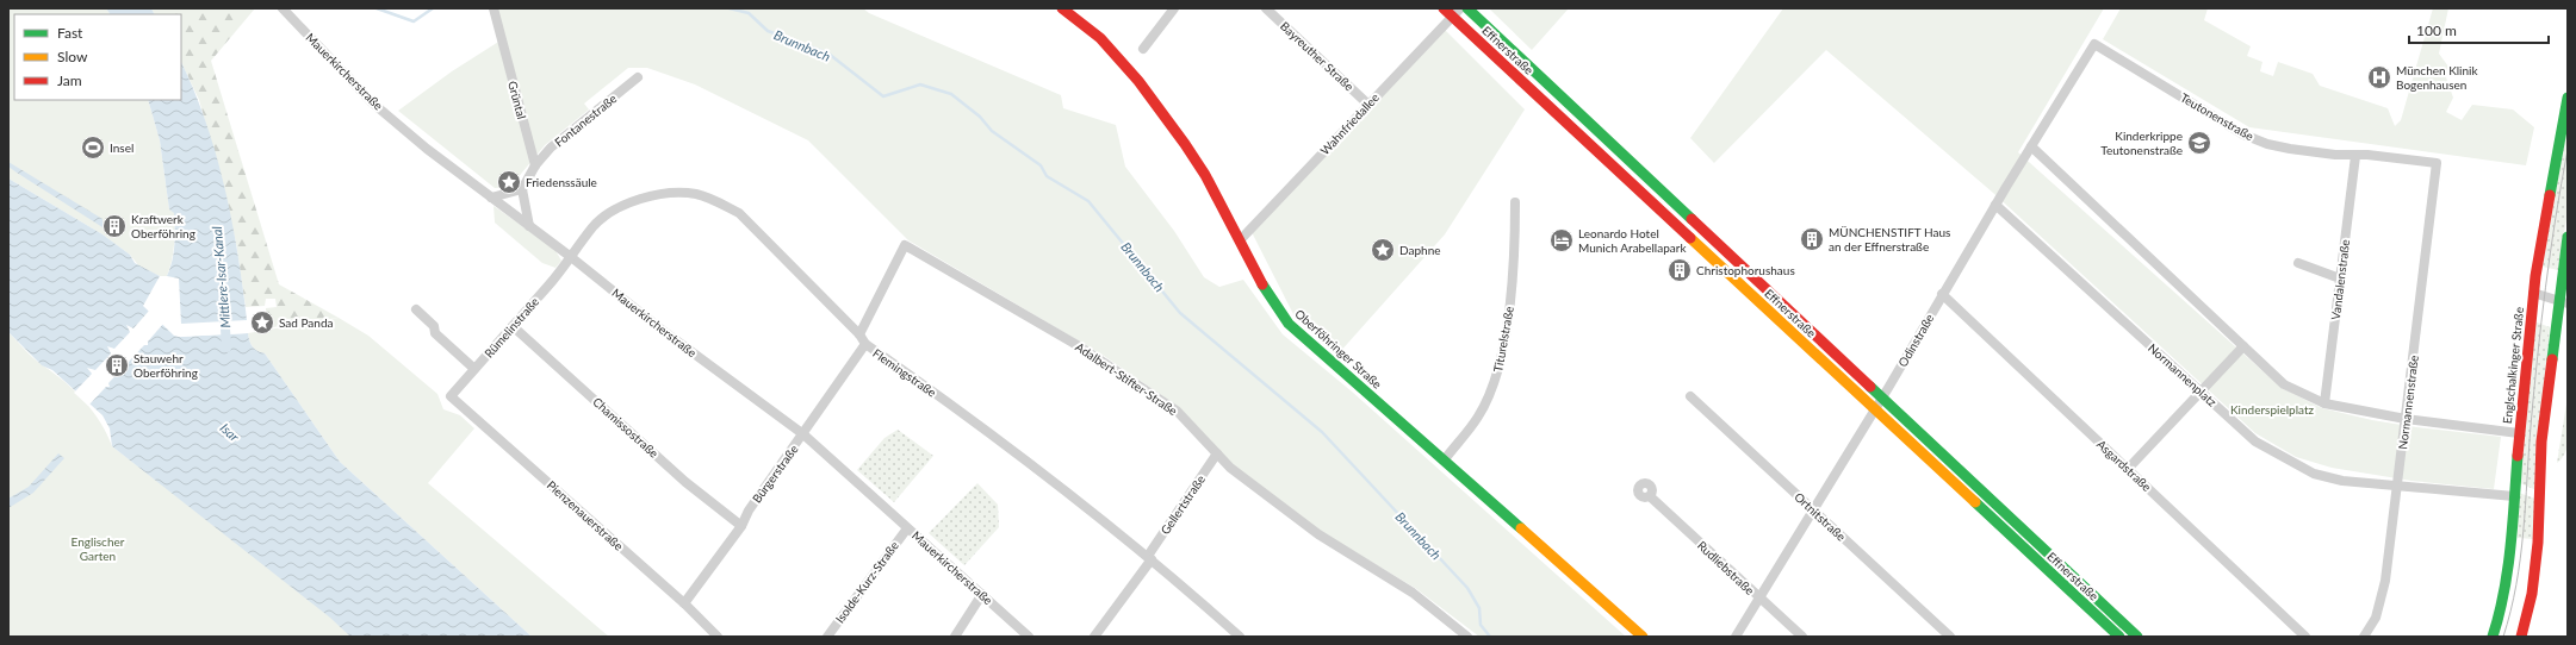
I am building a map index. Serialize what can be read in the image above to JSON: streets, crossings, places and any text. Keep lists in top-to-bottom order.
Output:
{
  "streets": {
    "main road": ["Effnerstraße", "Oberföhringer Straße", "Englschalkinger Straße"],
    "street": [
      "Bayreuther Straße",
      "Mauerkircherstraße",
      "Grüntal",
      "Teutonenstraße",
      "Fontanestraße",
      "Wahnfriedallee",
      "Vandalenstraße",
      "Rümelinstraße",
      "Titurelstraße",
      "Odinstraße",
      "Flemingstraße",
      "Normannenplatz",
      "Adalbert-Stifter-Straße",
      "Normannenstraße",
      "Chamissostraße",
      "Asgardstraße",
      "Bürgerstraße",
      "Gellertstraße",
      "Pienzenauerstraße",
      "Ortnitstraße",
      "Rudliebstraße",
      "Isolde-Kurz-Straße"
    ]
  },
  "crossings": [
    ["Effnerstraße", "Wahnfriedallee"],
    ["Effnerstraße", "Odinstraße"],
    ["Bayreuther Straße", "Wahnfriedallee"],
    ["Mauerkircherstraße", "Rümelinstraße"],
    ["Mauerkircherstraße", "Flemingstraße"],
    ["Mauerkircherstraße", "Bürgerstraße"],
    ["Mauerkircherstraße", "Isolde-Kurz-Straße"],
    ["Grüntal", "Fontanestraße"],
    ["Teutonenstraße", "Vandalenstraße"],
    ["Teutonenstraße", "Odinstraße"],
    ["Teutonenstraße", "Normannenstraße"],
    ["Wahnfriedallee", "Oberföhringer Straße"],
    ["Rümelinstraße", "Flemingstraße"],
    ["Rümelinstraße", "Chamissostraße"],
    ["Rümelinstraße", "Pienzenauerstraße"],
    ["Titurelstraße", "Oberföhringer Straße"],
    ["Odinstraße", "Normannenplatz"],
    ["Odinstraße", "Asgardstraße"],
    ["Odinstraße", "Ortnitstraße"],
    ["Odinstraße", "Rudliebstraße"],
    ["Englschalkinger Straße", "Normannenplatz"],
    ["Flemingstraße", "Adalbert-Stifter-Straße"],
    ["Flemingstraße", "Bürgerstraße"],
    ["Flemingstraße", "Gellertstraße"],
    ["Normannenplatz", "Normannenstraße"],
    ["Adalbert-Stifter-Straße", "Gellertstraße"],
    ["Chamissostraße", "Bürgerstraße"],
    ["Bürgerstraße", "Pienzenauerstraße"]
  ],
  "water": ["Brunnbach", "Mittlere-Isar-Kanal", "Isar"],
  "parks": ["Kinderspielplatz", "Englischer Garten"],
  "places": {
    "hospital": ["München Klinik Bogenhausen"],
    "school or university": ["Kinderkrippe Teutonenstraße"],
    "sports": ["Insel"],
    "place": ["Friedenssäule", "Daphne", "Sad Panda"],
    "building": [
      "Kraftwerk Oberföhring",
      "MÜNCHENSTIFT Haus an der Effnerstraße",
      "Christophorushaus",
      "Stauwehr Oberföhring"
    ],
    "hotel": ["Leonardo Hotel Munich Arabellapark"]
  },
  "legend": ["Fast", "Slow", "Jam"],
  "scale_bar": "100 m"
}
